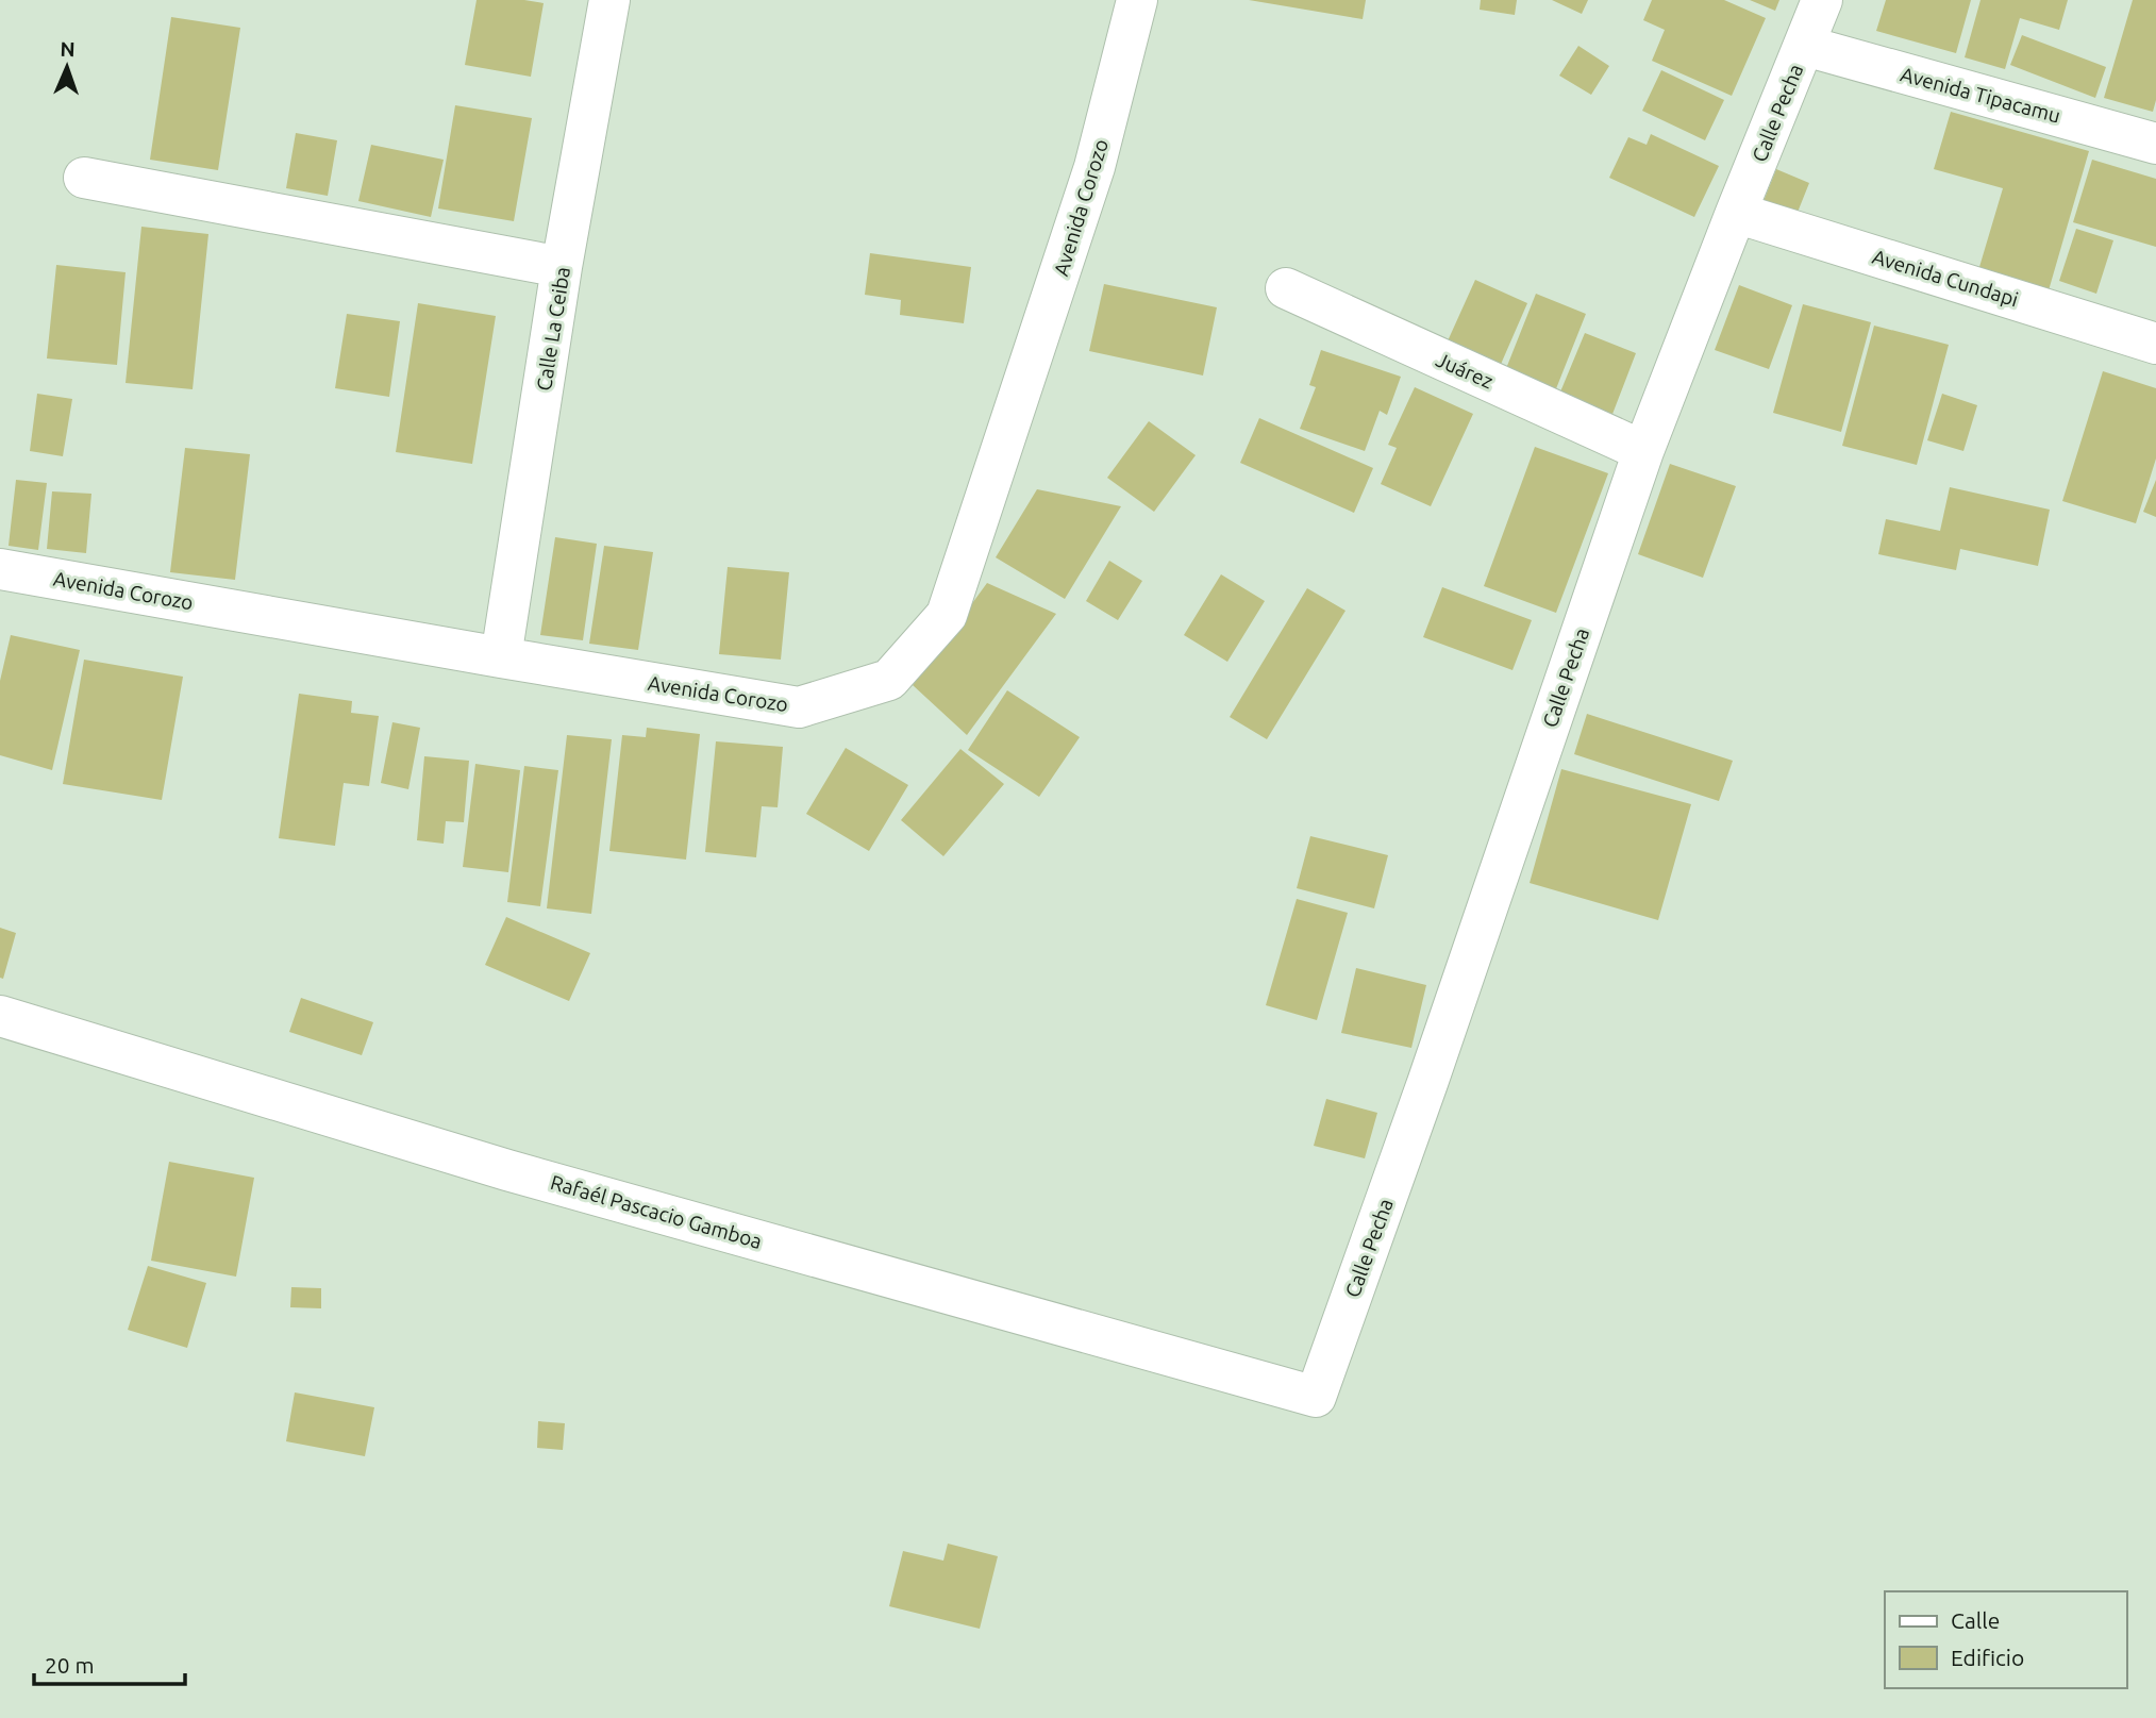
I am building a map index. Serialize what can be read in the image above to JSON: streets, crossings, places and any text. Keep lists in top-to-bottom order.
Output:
{
  "streets": {
    "street": [
      "Avenida Tipacamu",
      "Calle Pecha",
      "Avenida Corozo",
      "Avenida Cundapi",
      "Calle La Ceiba",
      "Juárez",
      "Rafaél Pascacio Gamboa"
    ]
  },
  "crossings": [
    ["Avenida Tipacamu", "Calle Pecha"],
    ["Calle Pecha", "Avenida Cundapi"],
    ["Calle Pecha", "Juárez"],
    ["Calle Pecha", "Rafaél Pascacio Gamboa"],
    ["Avenida Corozo", "Calle La Ceiba"]
  ],
  "legend": ["Calle", "Edificio"],
  "scale_bar": "20 m",
  "north": "top"
}
